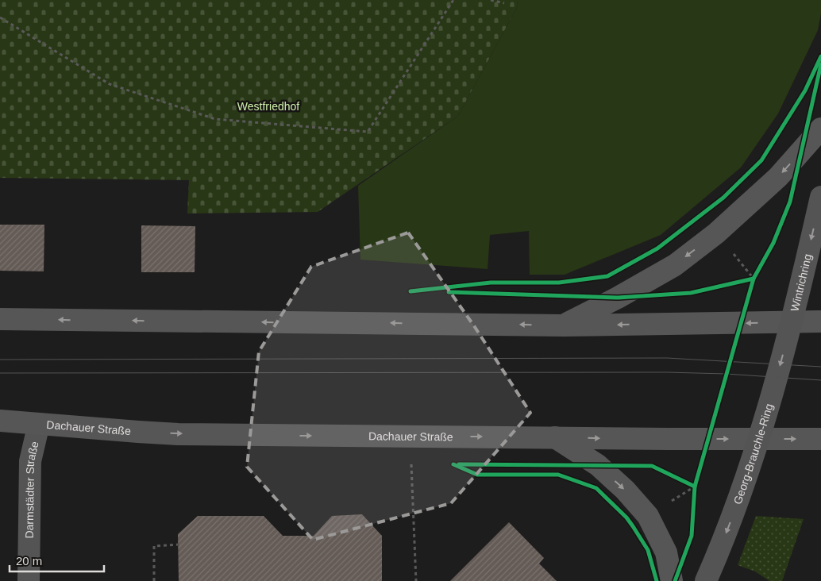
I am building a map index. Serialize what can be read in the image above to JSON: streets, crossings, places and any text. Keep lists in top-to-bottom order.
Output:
{
  "streets": {
    "main road": ["Wintrichring", "Dachauer Straße", "Georg-Brauchle-Ring"],
    "street": ["Darmstädter Straße"]
  },
  "crossings": [
    ["Wintrichring", "Georg-Brauchle-Ring"],
    ["Dachauer Straße", "Georg-Brauchle-Ring"],
    ["Dachauer Straße", "Darmstädter Straße"]
  ],
  "one_way": ["Wintrichring", "Georg-Brauchle-Ring"],
  "parks": ["Westfriedhof"],
  "scale_bar": "20 m"
}
